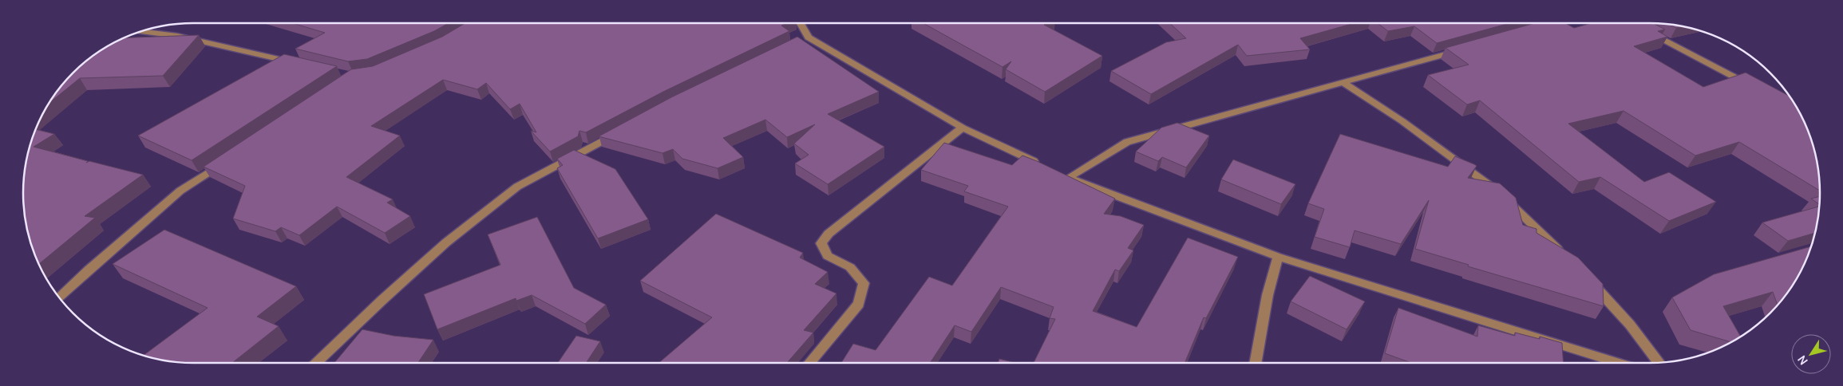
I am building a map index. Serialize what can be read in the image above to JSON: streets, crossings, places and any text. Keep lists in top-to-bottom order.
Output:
{
  "north": "bottom left"
}
